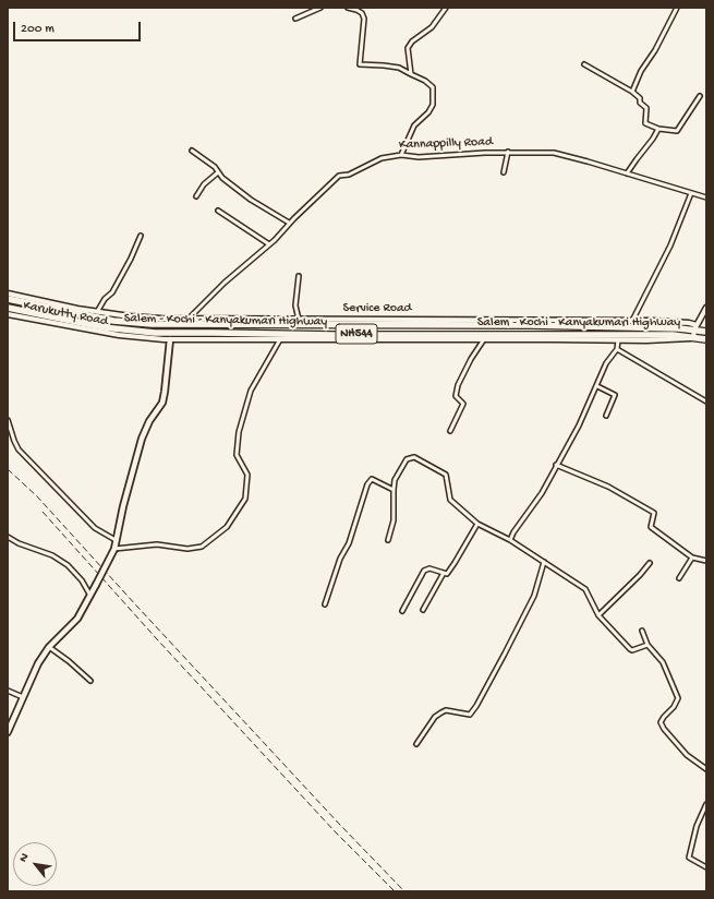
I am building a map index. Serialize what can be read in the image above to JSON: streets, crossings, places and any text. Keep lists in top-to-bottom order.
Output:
{
  "streets": {
    "highway": ["Salem - Kochi - Kanyakumari Highway", "NH544"],
    "street": ["Kannappilly Road", "Service Road", "Karukutty Road"]
  },
  "crossings": [
    ["Kannappilly Road", "Service Road"],
    ["Service Road", "Salem - Kochi - Kanyakumari Highway"],
    ["Karukutty Road", "Salem - Kochi - Kanyakumari Highway"]
  ],
  "scale_bar": "200 m",
  "north": "top left"
}
